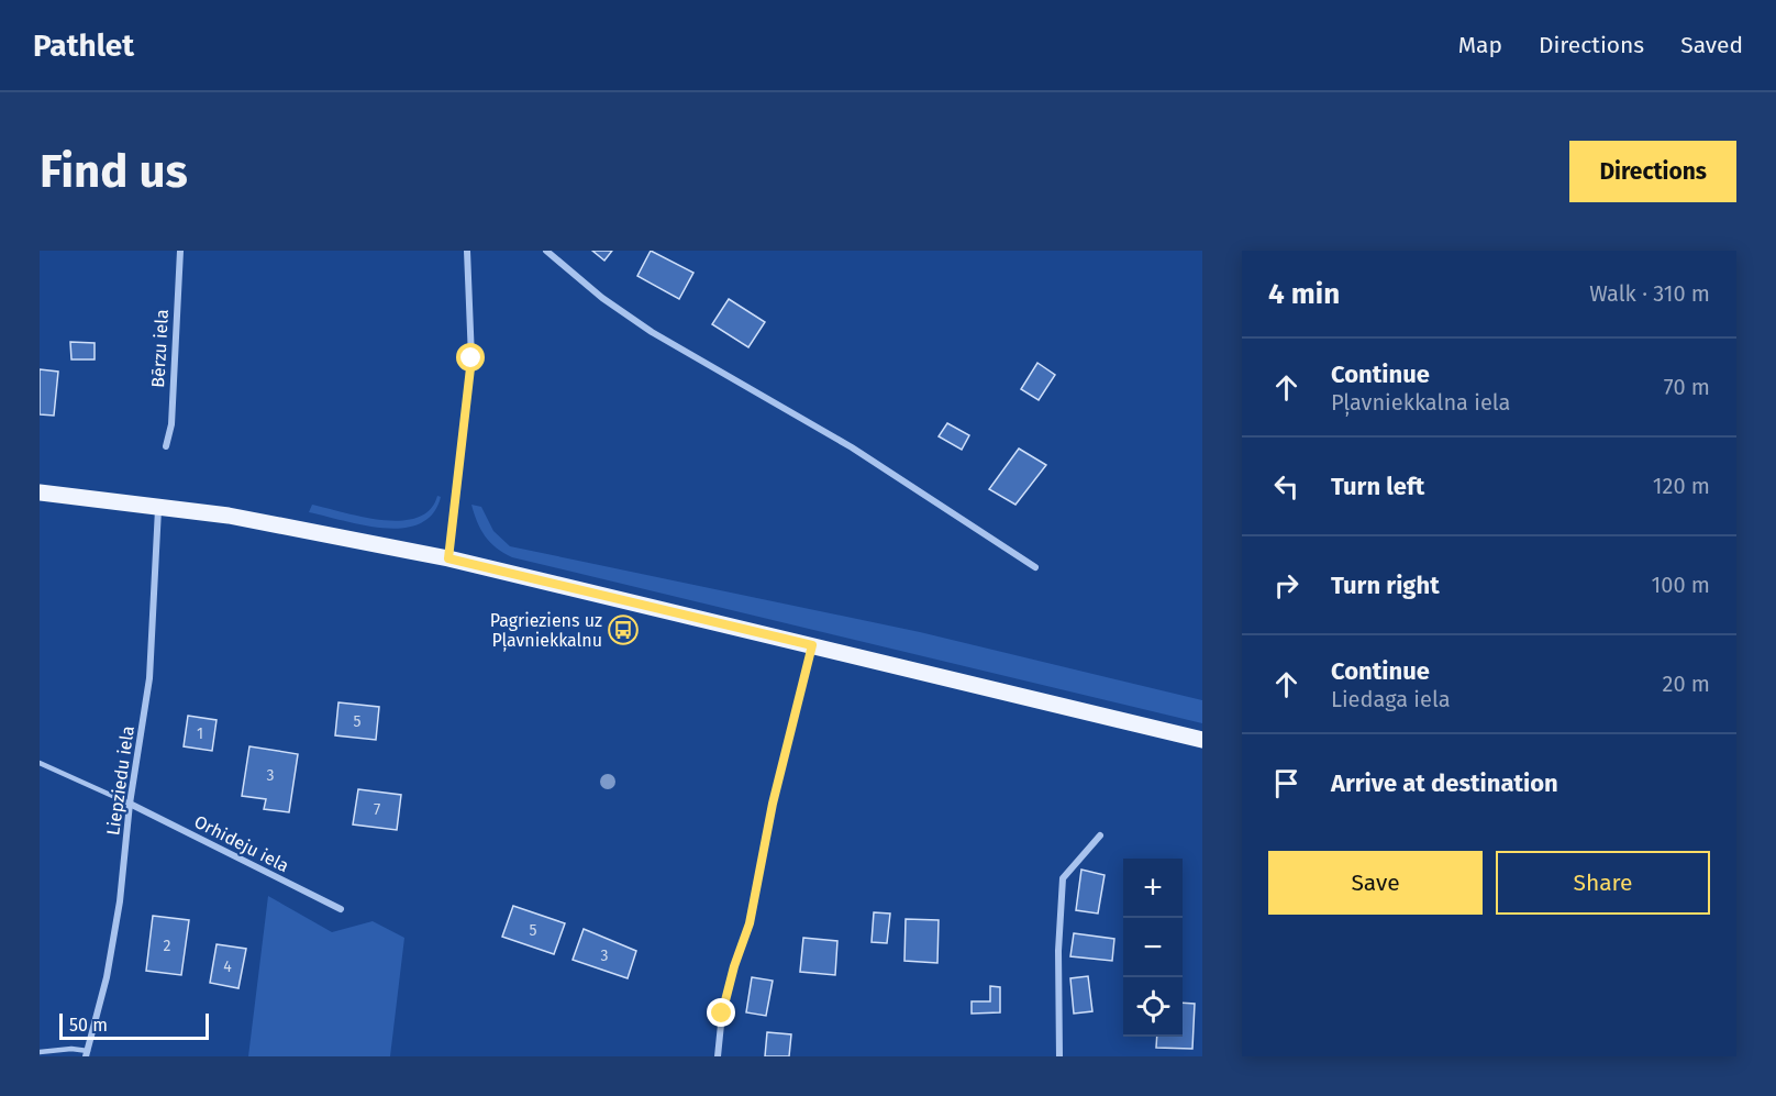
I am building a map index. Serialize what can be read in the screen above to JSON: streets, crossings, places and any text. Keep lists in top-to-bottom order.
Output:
{
  "streets": {
    "street": ["Bērzu iela", "Liepziedu iela", "Orhideju iela"]
  },
  "crossings": [
    ["Liepziedu iela", "Orhideju iela"]
  ],
  "places": {
    "bus stop": ["Pagrieziens uz Pļavniekkalnu"]
  },
  "house_numbers": [
    "5",
    "1",
    "3",
    "7",
    "5",
    "2",
    "3",
    "4"
  ],
  "scale_bar": "50 m",
  "page": {
    "header": "Pathlet",
    "nav": ["Map", "Directions", "Saved"],
    "buttons": [
      "Directions",
      ["Save", "Share"]
    ],
    "title": "Find us",
    "heading": ["4 min", "Walk · 310 m"],
    "list": [
      ["Continue", "Pļavniekkalna iela", "70 m"],
      ["Turn left", "120 m"],
      ["Turn right", "100 m"],
      ["Continue", "Liedaga iela", "20 m"],
      "Arrive at destination"
    ],
    "map_buttons": ["+", "−"],
    "scale": "50 m"
  }
}
